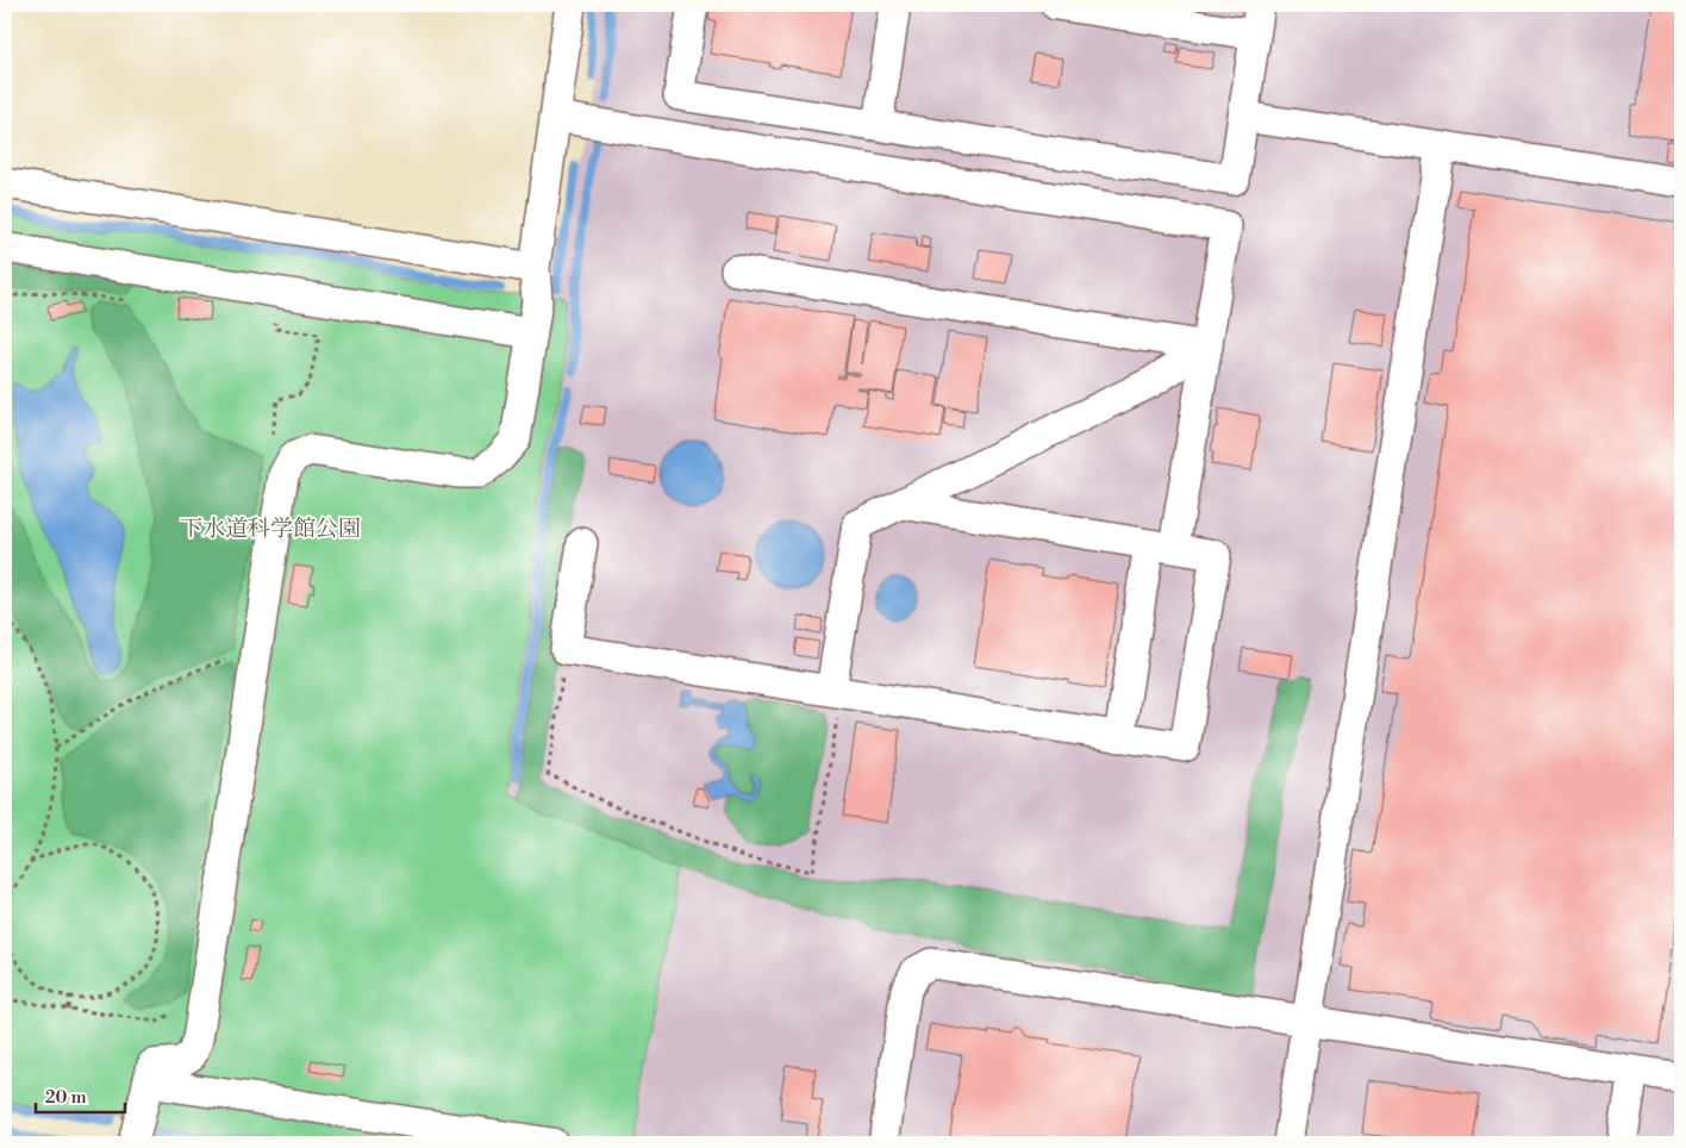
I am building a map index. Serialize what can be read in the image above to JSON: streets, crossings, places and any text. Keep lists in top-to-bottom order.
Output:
{
  "parks": ["下水道科学館公園"],
  "scale_bar": "20 m"
}
